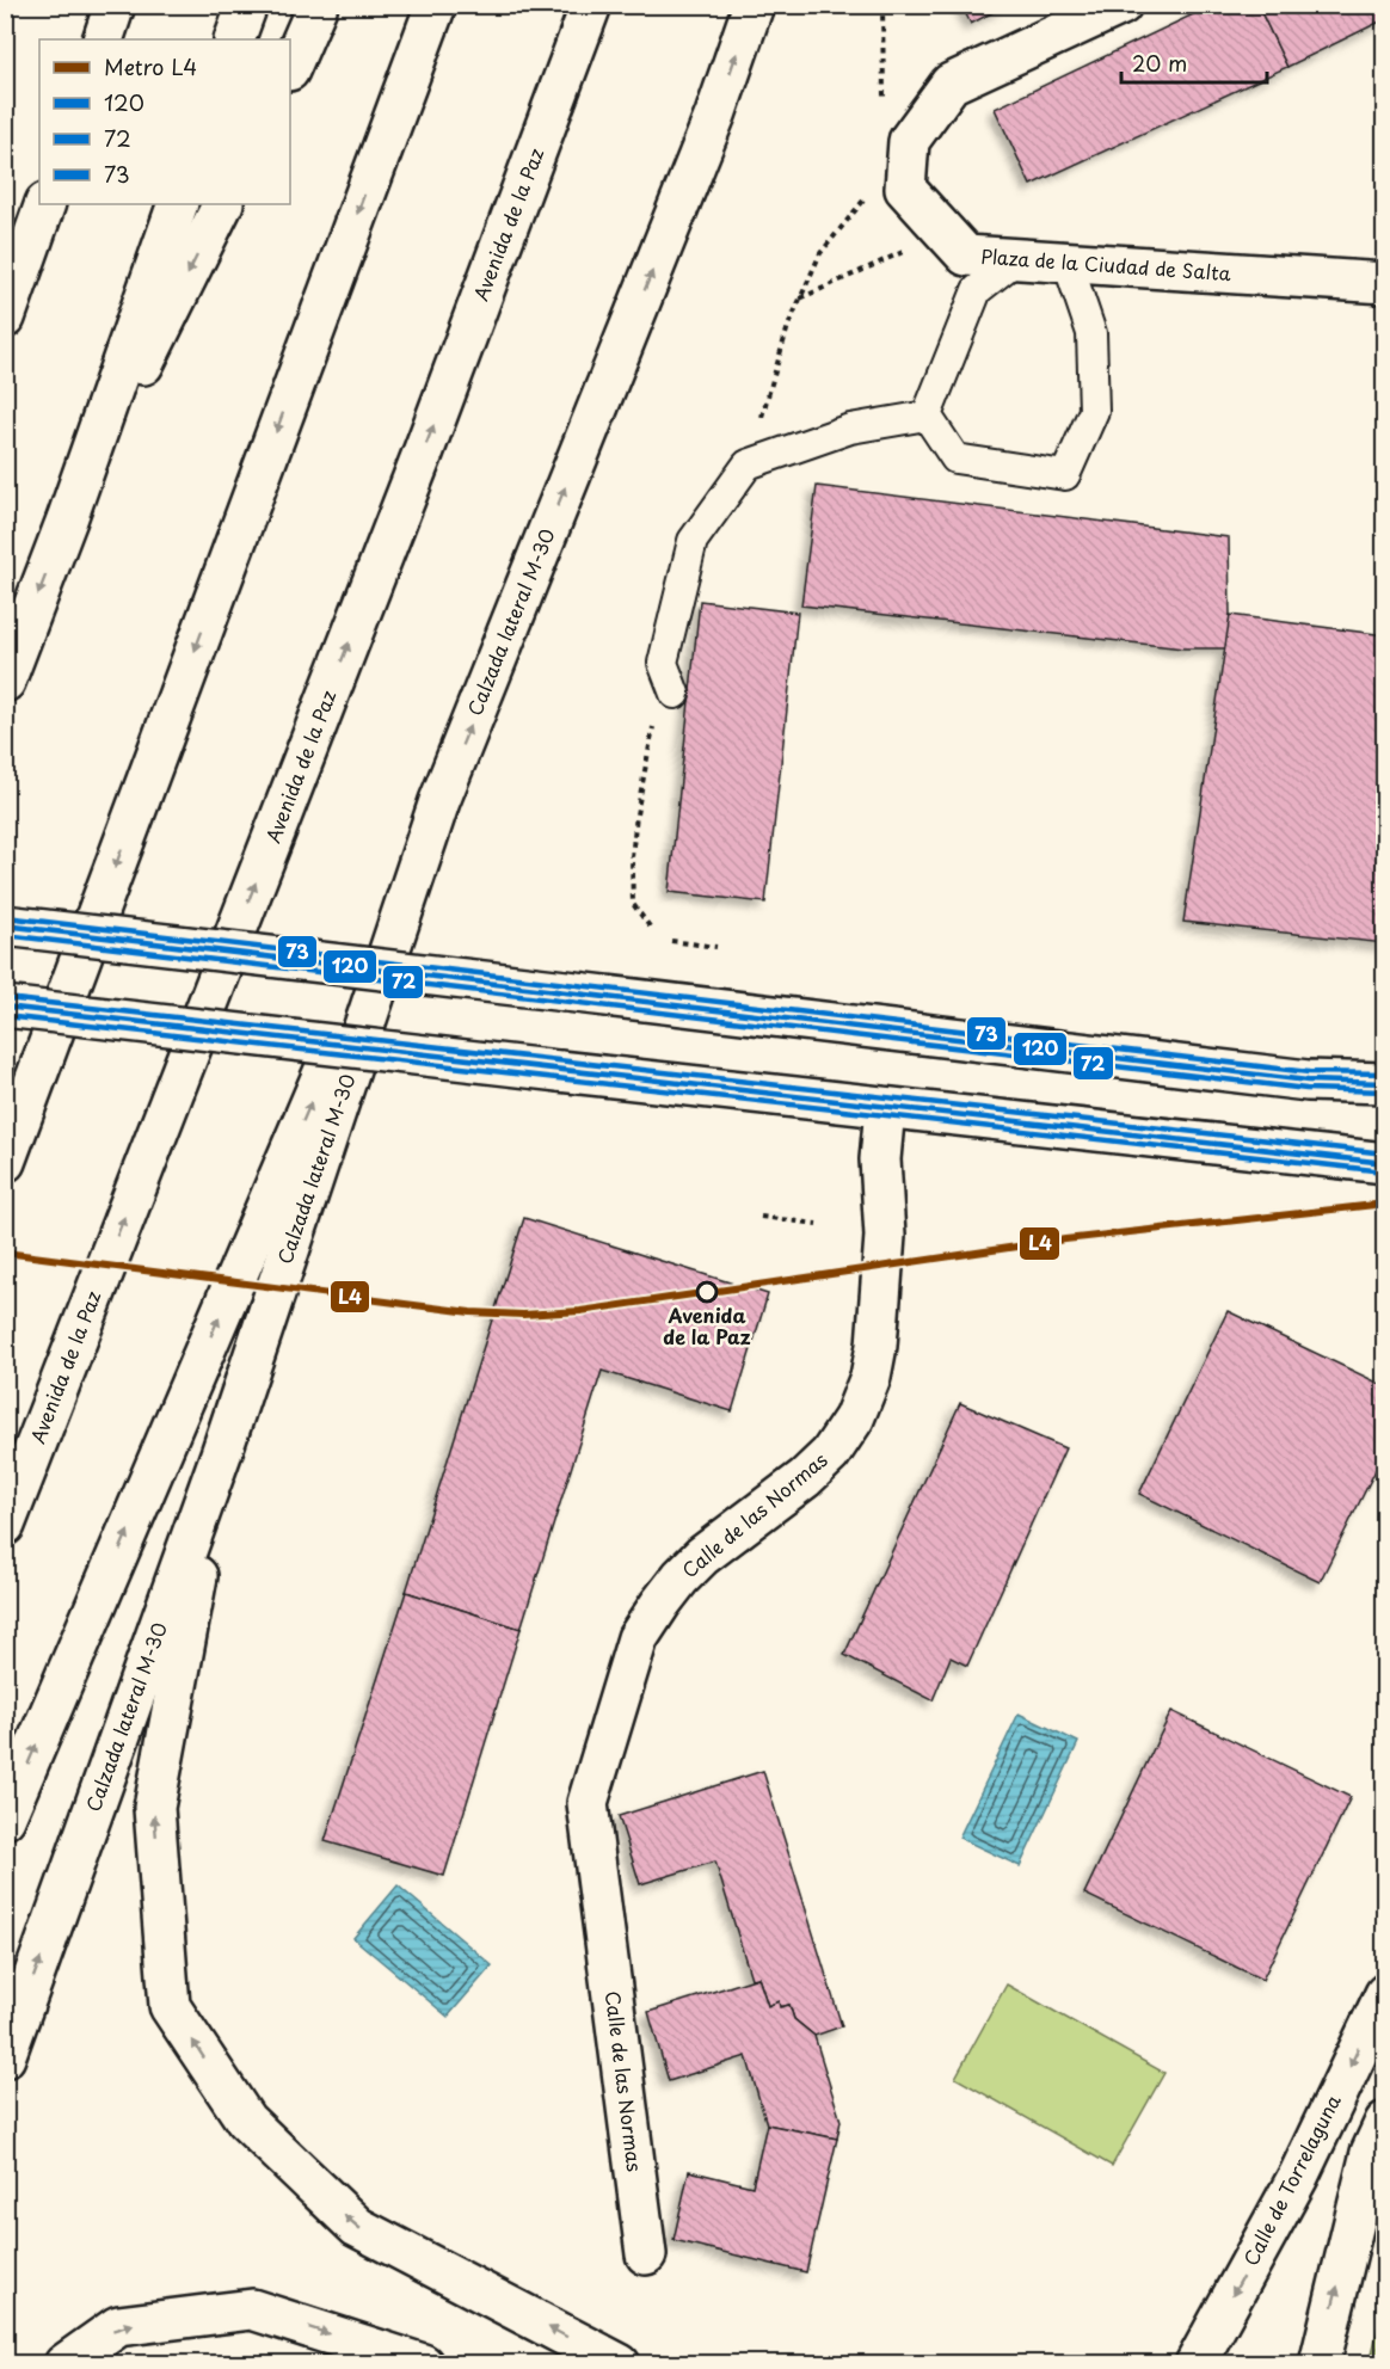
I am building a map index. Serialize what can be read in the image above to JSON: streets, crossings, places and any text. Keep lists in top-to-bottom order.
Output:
{
  "streets": {
    "main road": [
      "Avenida de la Paz",
      "Plaza de la Ciudad de Salta",
      "Calzada lateral M-30",
      "Calle de las Normas",
      "Calle de Torrelaguna"
    ]
  },
  "places": ["Avenida de la Paz"],
  "lines": [
    "transit line 73",
    "transit line 120",
    "transit line 72",
    "metro line L4"
  ],
  "legend": [
    "Metro L4",
    "120",
    "72",
    "73"
  ],
  "scale_bar": "20 m"
}
